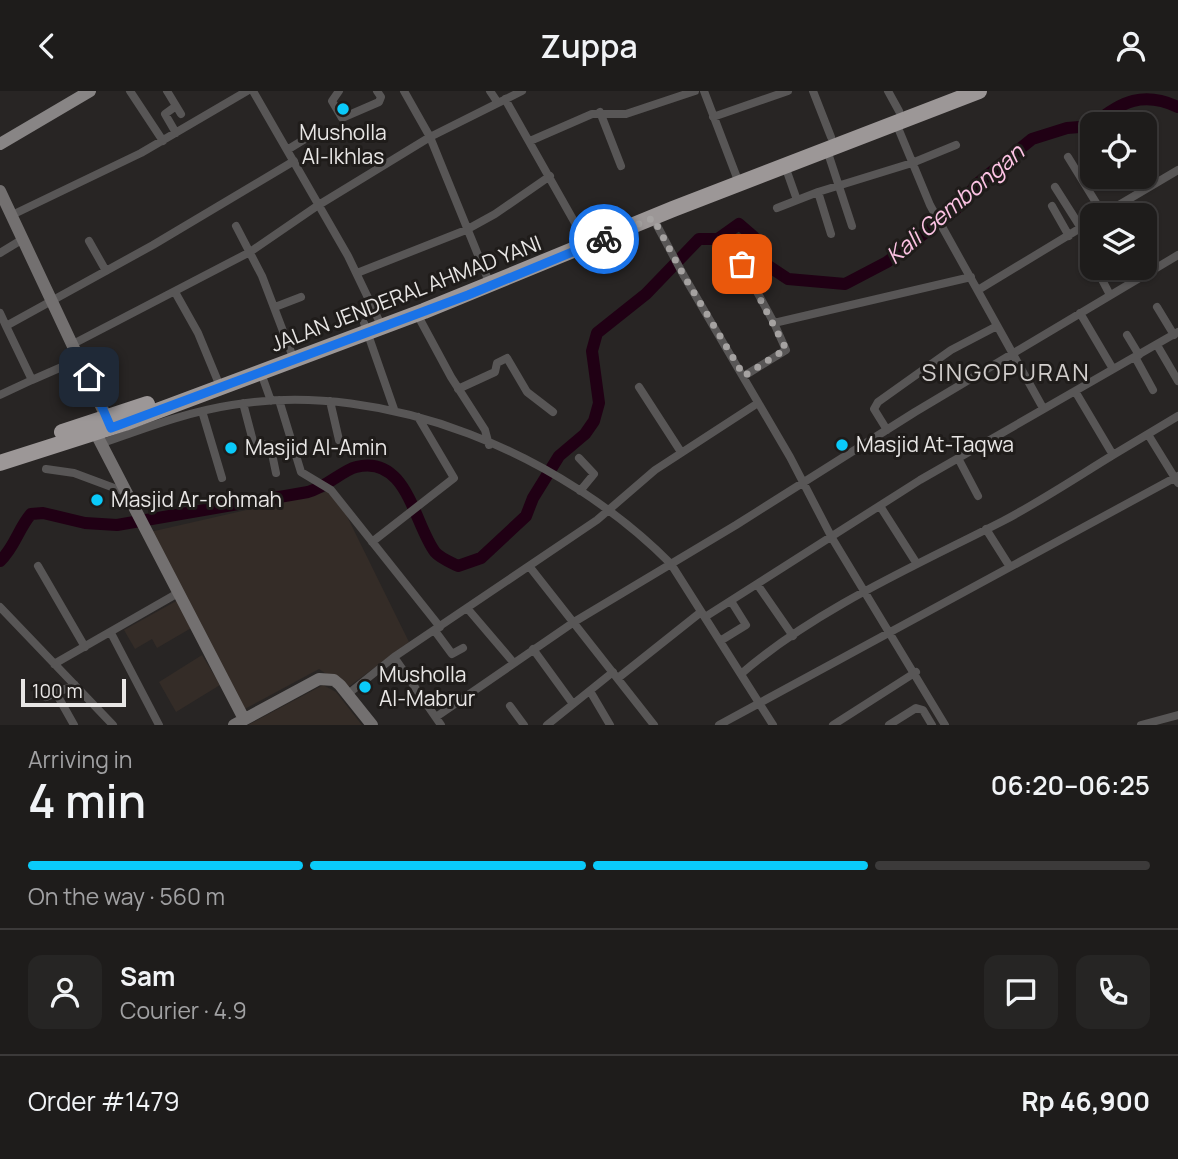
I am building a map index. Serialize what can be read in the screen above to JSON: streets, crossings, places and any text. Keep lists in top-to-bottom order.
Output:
{
  "streets": {
    "highway": ["JALAN JENDERAL AHMAD YANI"]
  },
  "districts": ["SINGOPURAN"],
  "water": ["Kali Gembongan"],
  "places": [
    "Musholla Al-Ikhlas",
    "Masjid At-Taqwa",
    "Masjid Al-Amin",
    "Masjid Ar-rohmah",
    "Musholla Al-Mabrur"
  ],
  "scale_bar": "100 m",
  "page": {
    "header": "Zuppa",
    "scale": "100 m",
    "heading": ["4 min", "Arriving in", "06:20–06:25"],
    "panel": [
      "Sam",
      "Courier · 4.9",
      "Order #1479",
      "Rp 46,900"
    ],
    "bar": "On the way · 560 m"
  }
}
